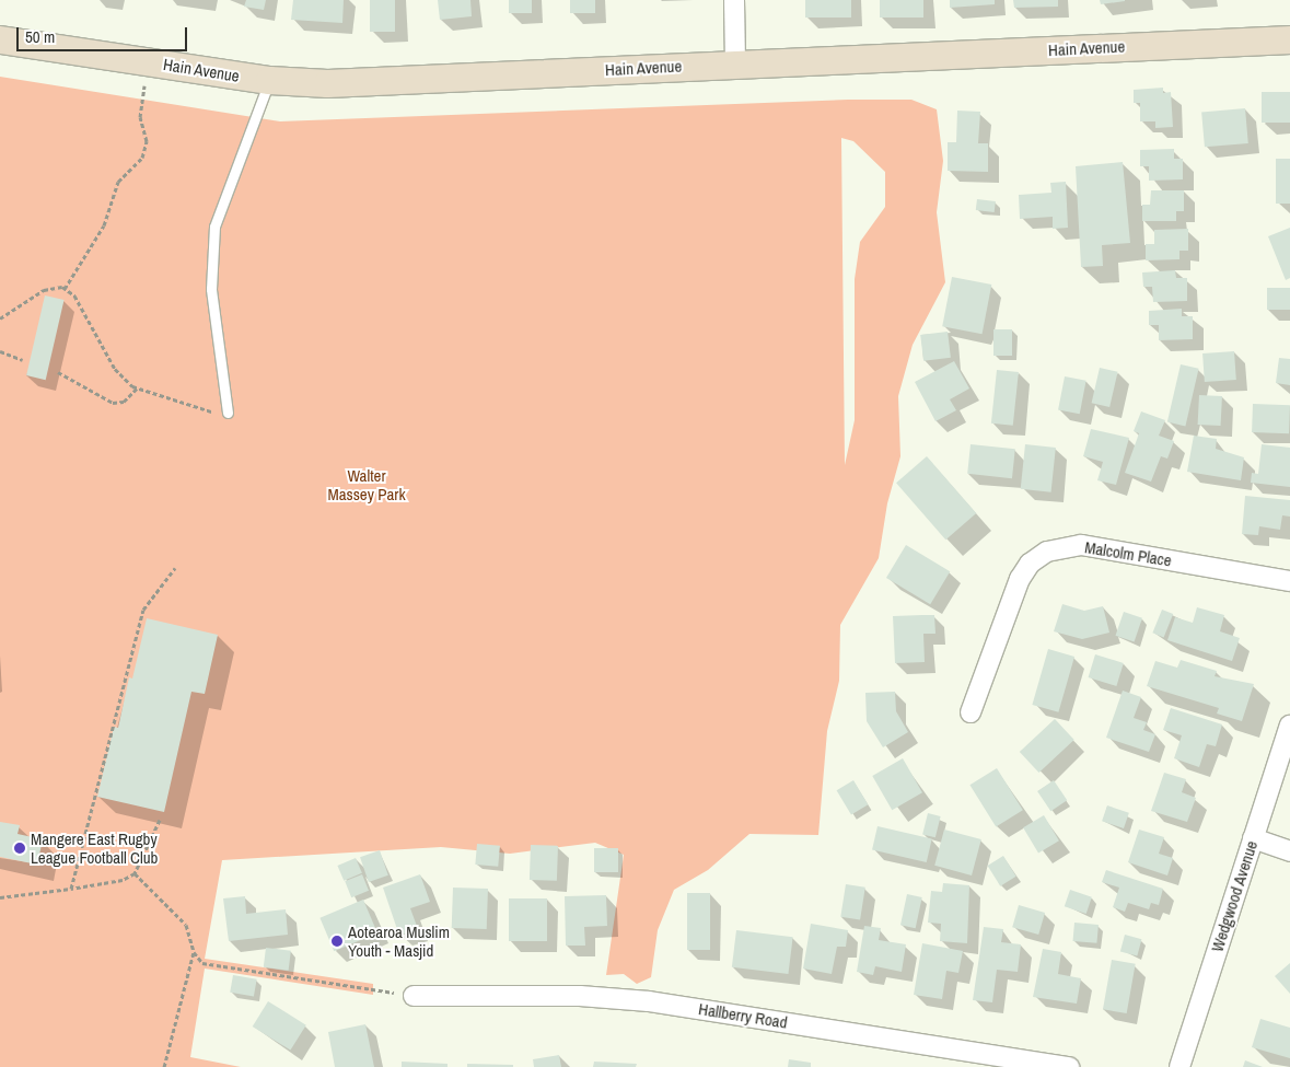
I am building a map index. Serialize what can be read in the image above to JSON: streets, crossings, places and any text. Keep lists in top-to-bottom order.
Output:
{
  "streets": {
    "street": [
      "Hain Avenue",
      "Malcolm Place",
      "Wedgwood Avenue",
      "Hallberry Road"
    ]
  },
  "parks": ["Walter Massey Park"],
  "places": ["Mangere East Rugby League Football Club", "Aotearoa Muslim Youth - Masjid"],
  "scale_bar": "50 m"
}
